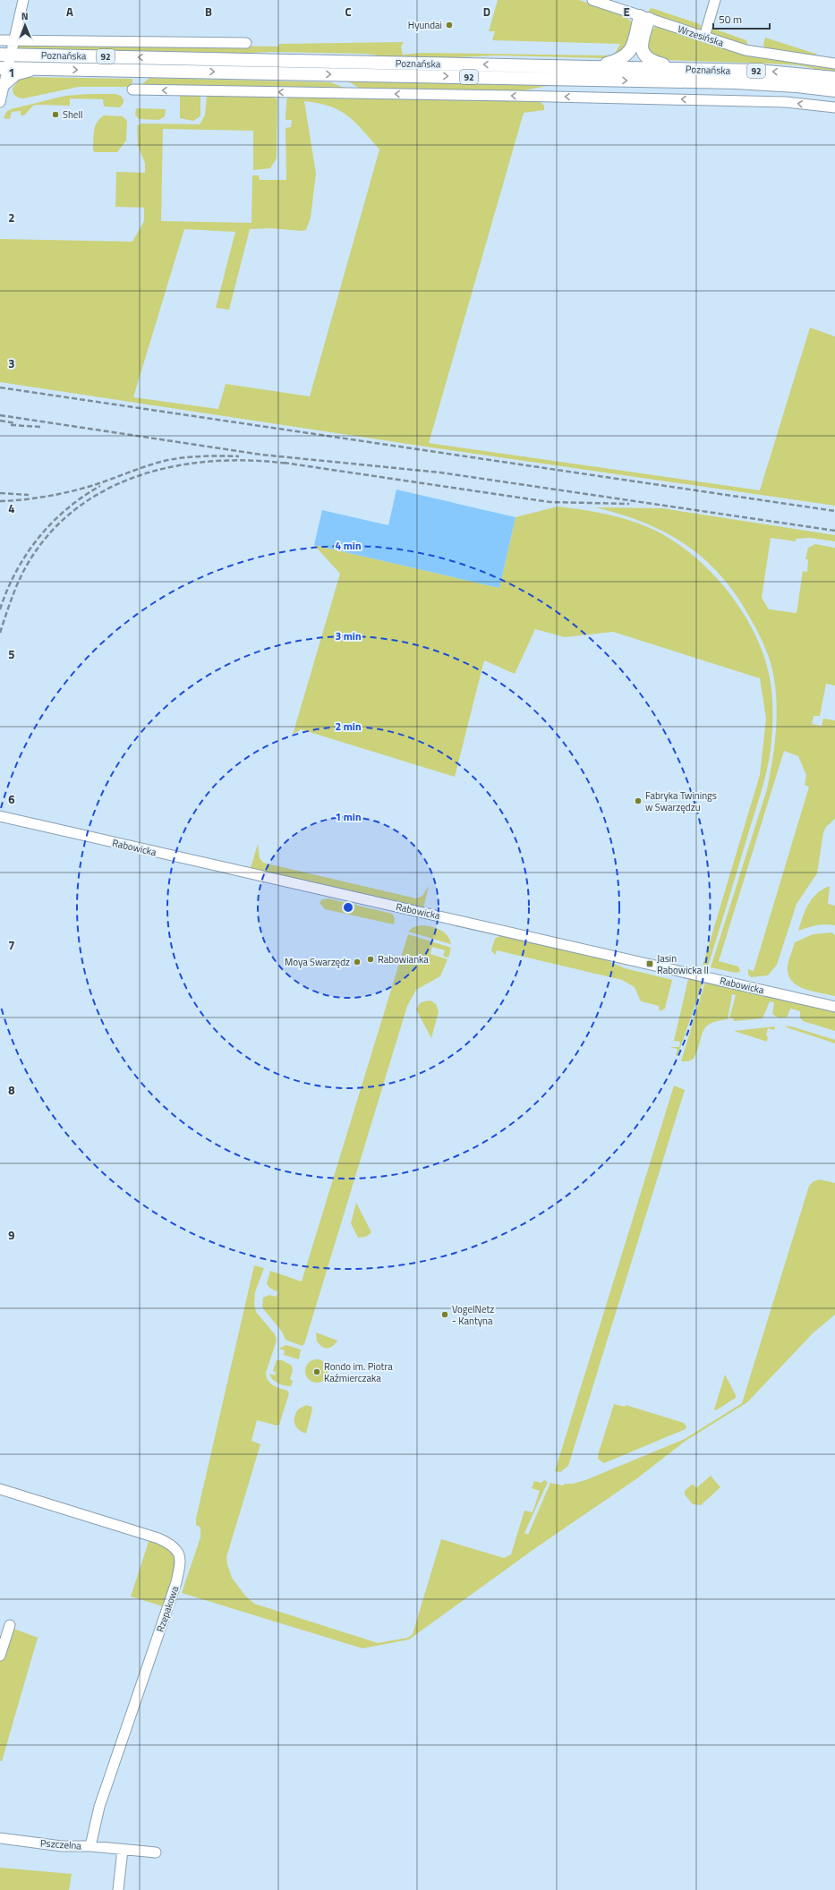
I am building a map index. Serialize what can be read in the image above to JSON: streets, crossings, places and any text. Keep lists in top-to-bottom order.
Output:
{
  "streets": {
    "main road": ["Poznańska", "92"],
    "street": [
      "Wrzesińska",
      "Rabowicka",
      "Rzepakowa",
      "Pszczelna"
    ]
  },
  "crossings": [
    ["Rzepakowa", "Pszczelna"]
  ],
  "places": {
    "other": [
      "Hyundai",
      "Shell",
      "Fabryka Twinings w Swarzędzu",
      "Rabowianka",
      "Moya Swarzędz",
      "VogelNetz - Kantyna",
      "Rondo im. Piotra Kaźmierczaka"
    ],
    "transit": ["Jasin Rabowicka II"]
  },
  "scale_bar": "50 m",
  "north": "top",
  "grid": {
    "columns": [
      "A",
      "B",
      "C",
      "D",
      "E"
    ],
    "rows": [
      "1",
      "2",
      "3",
      "4",
      "5",
      "6",
      "7",
      "8",
      "9"
    ]
  },
  "rings": [
    "4 min",
    "3 min",
    "2 min",
    "1 min"
  ]
}
